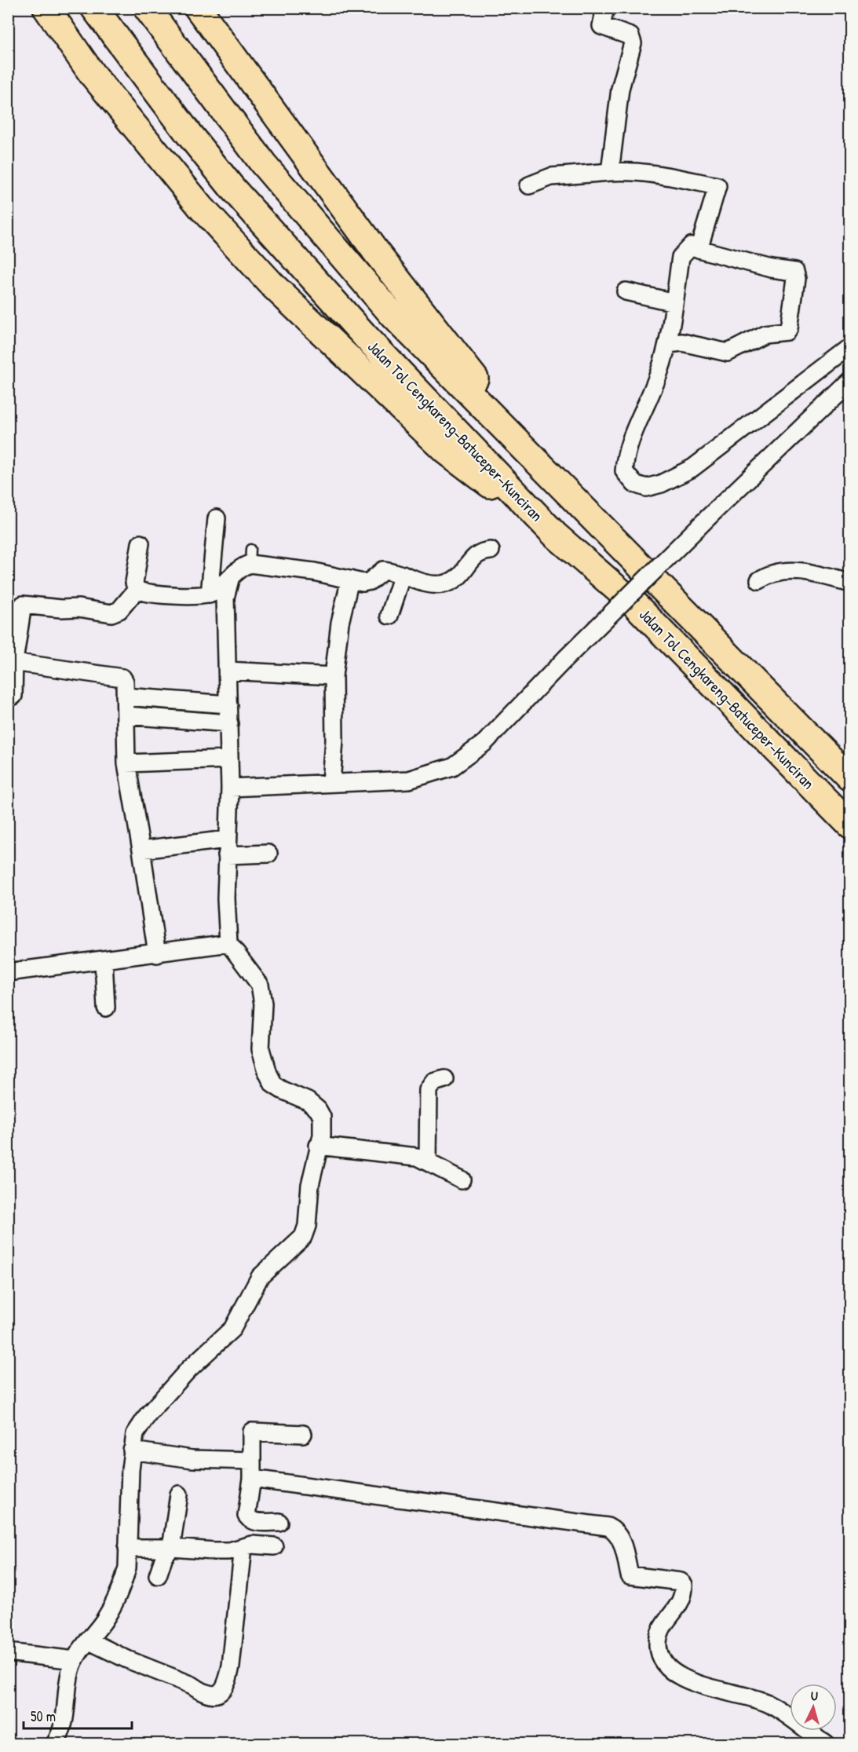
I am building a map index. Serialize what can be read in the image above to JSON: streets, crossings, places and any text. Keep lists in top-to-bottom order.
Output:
{
  "streets": {
    "highway": ["Jalan Tol Cengkareng–Batuceper–Kunciran"]
  },
  "scale_bar": "50 m",
  "north": "top"
}
